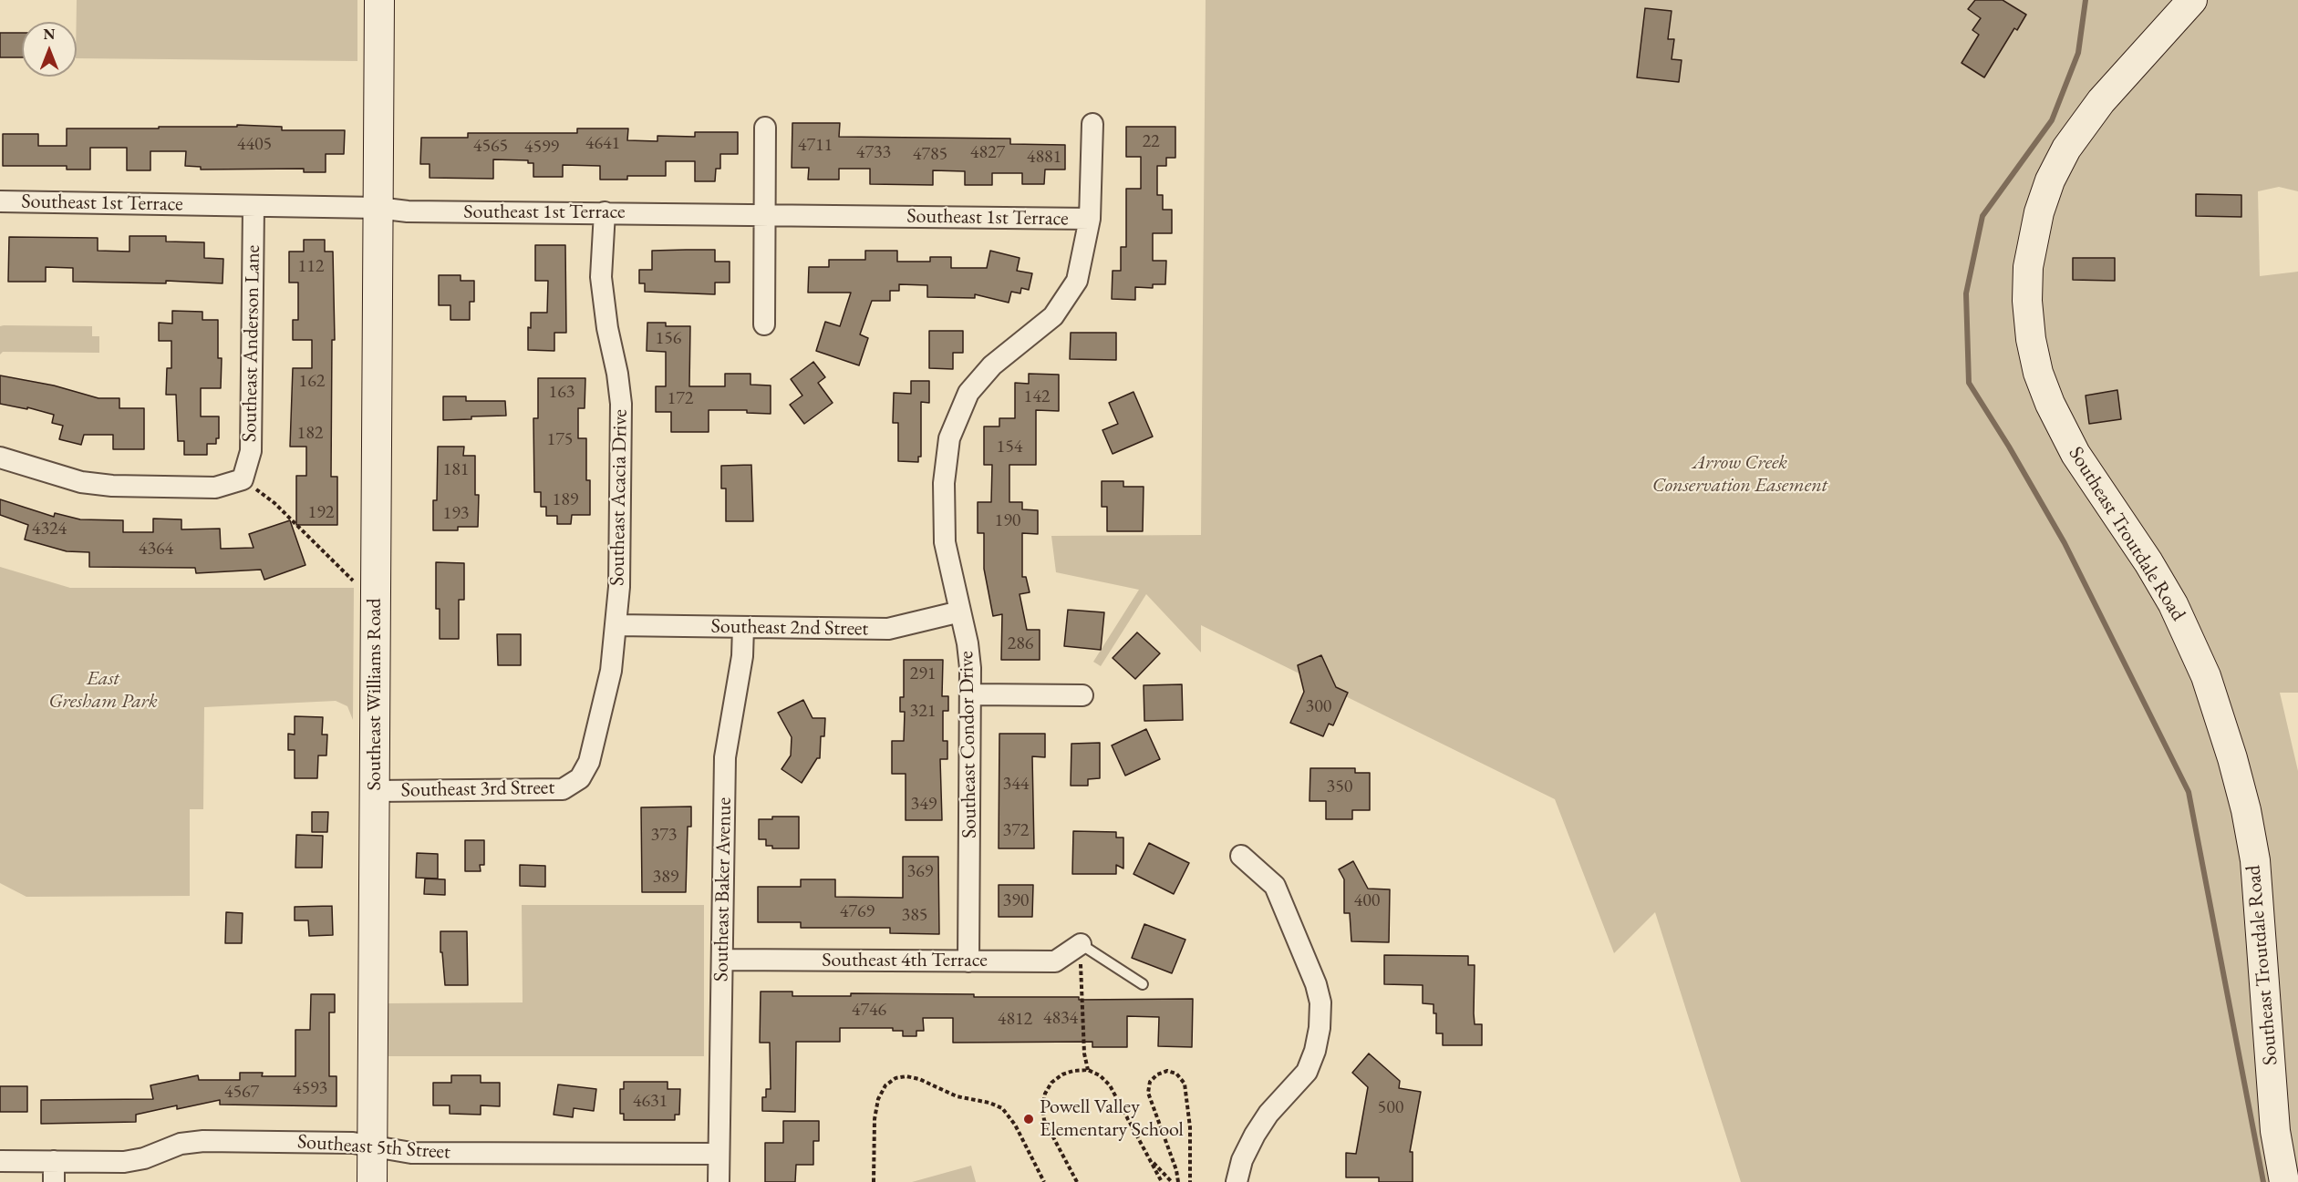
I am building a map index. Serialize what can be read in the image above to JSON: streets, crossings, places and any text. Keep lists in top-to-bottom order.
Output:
{
  "streets": {
    "main road": ["Southeast Troutdale Road", "Southeast Williams Road"],
    "street": [
      "Southeast 1st Terrace",
      "Southeast Anderson Lane",
      "Southeast Acacia Drive",
      "Southeast 2nd Street",
      "Southeast Condor Drive",
      "Southeast 3rd Street",
      "Southeast Baker Avenue",
      "Southeast 4th Terrace",
      "Southeast 5th Street"
    ]
  },
  "crossings": [
    ["Southeast 1st Terrace", "Southeast Anderson Lane"],
    ["Southeast 1st Terrace", "Southeast Acacia Drive"],
    ["Southeast 1st Terrace", "Southeast Williams Road"],
    ["Southeast 1st Terrace", "Southeast Condor Drive"],
    ["Southeast Acacia Drive", "Southeast 2nd Street"],
    ["Southeast Acacia Drive", "Southeast 3rd Street"],
    ["Southeast 2nd Street", "Southeast Condor Drive"],
    ["Southeast 2nd Street", "Southeast Baker Avenue"],
    ["Southeast Williams Road", "Southeast 3rd Street"],
    ["Southeast Williams Road", "Southeast 5th Street"],
    ["Southeast Condor Drive", "Southeast 4th Terrace"],
    ["Southeast Baker Avenue", "Southeast 4th Terrace"],
    ["Southeast Baker Avenue", "Southeast 5th Street"]
  ],
  "parks": ["Arrow Creek Conservation Easement", "East Gresham Park"],
  "places": ["Powell Valley Elementary School"],
  "house_numbers": [
    "22",
    "4641",
    "4405",
    "4711",
    "4565",
    "4599",
    "4733",
    "4827",
    "4785",
    "4881",
    "112",
    "156",
    "162",
    "163",
    "142",
    "172",
    "182",
    "175",
    "154",
    "181",
    "189",
    "192",
    "193",
    "190",
    "4324",
    "4364",
    "286",
    "291",
    "300",
    "321",
    "344",
    "350",
    "349",
    "372",
    "373",
    "369",
    "389",
    "390",
    "400",
    "4769",
    "385",
    "4746",
    "4834",
    "4812",
    "4593",
    "4567",
    "4631",
    "500"
  ],
  "north": "top"
}
